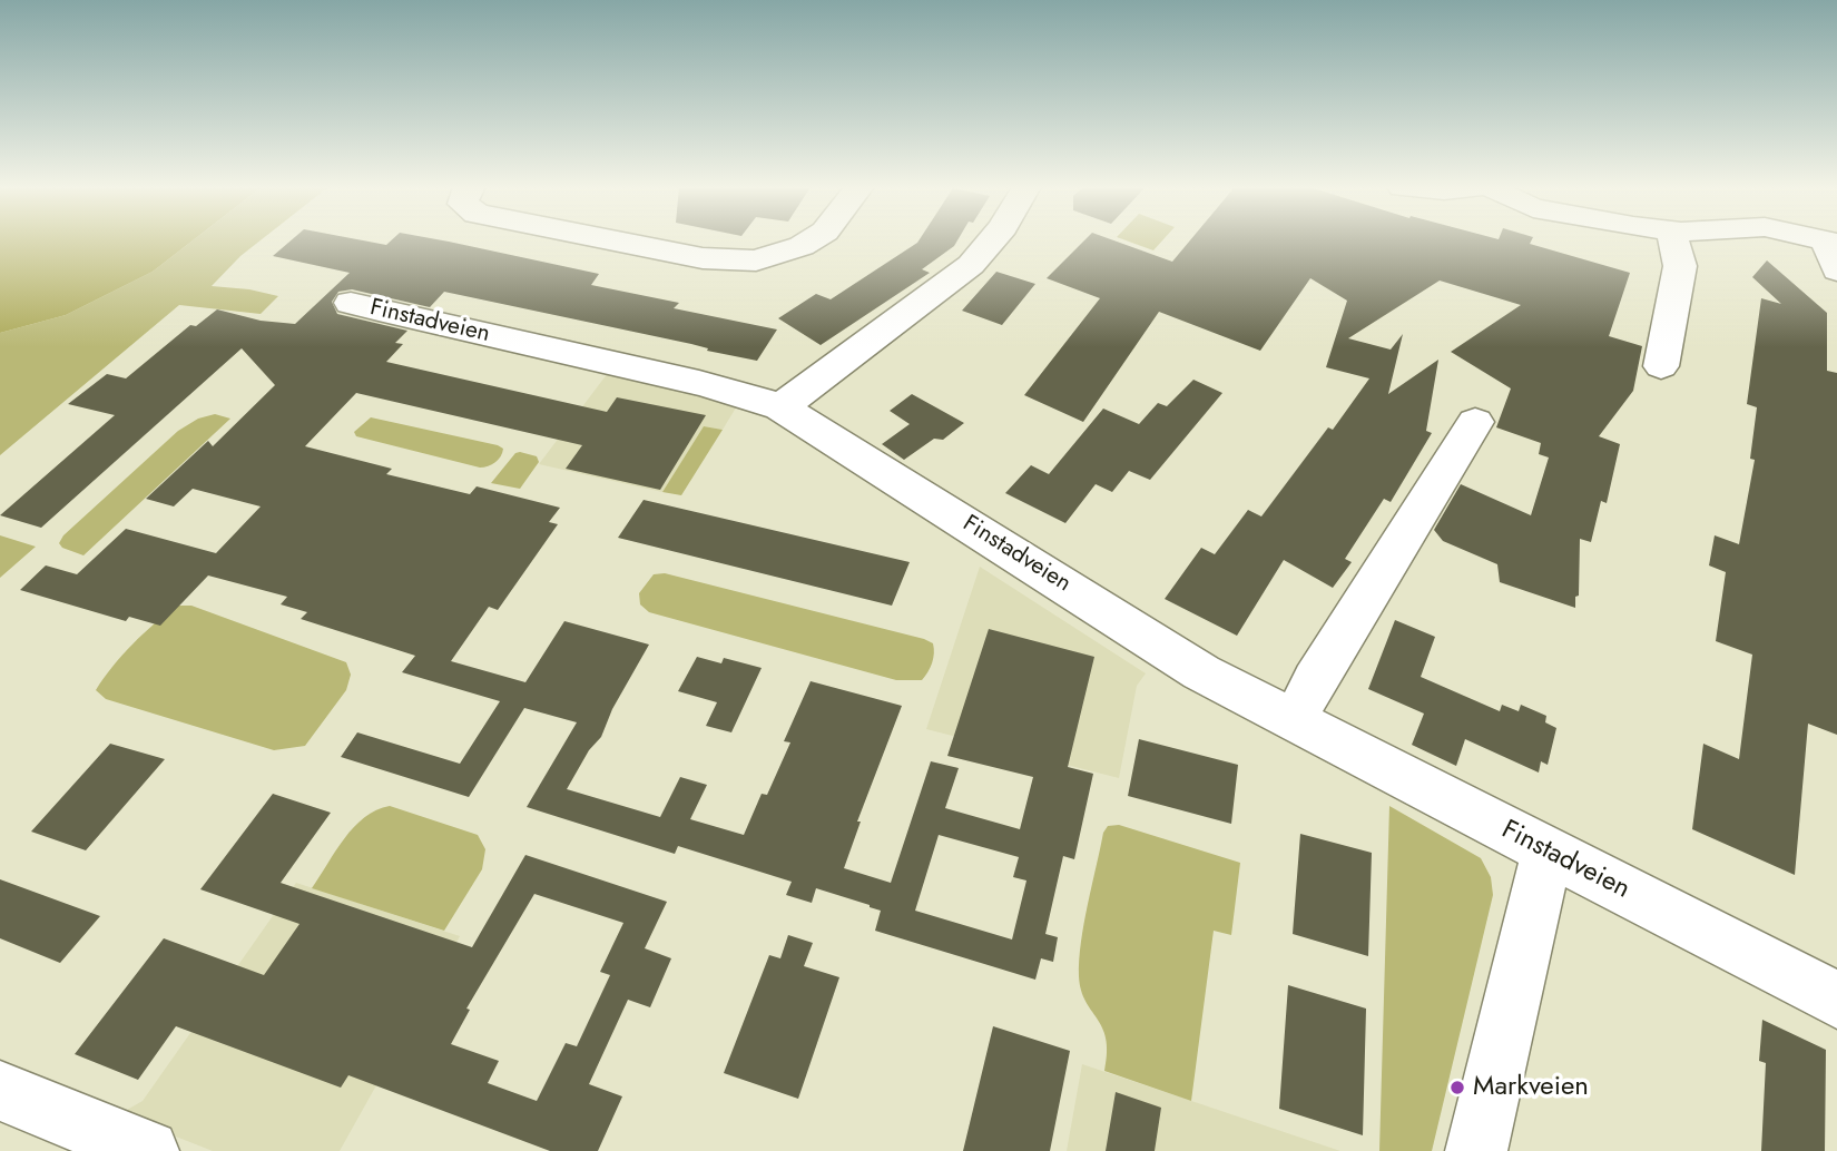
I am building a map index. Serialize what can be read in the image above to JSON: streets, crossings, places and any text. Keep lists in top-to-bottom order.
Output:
{
  "streets": {
    "street": ["Finstadveien"]
  },
  "places": ["Markveien"]
}
